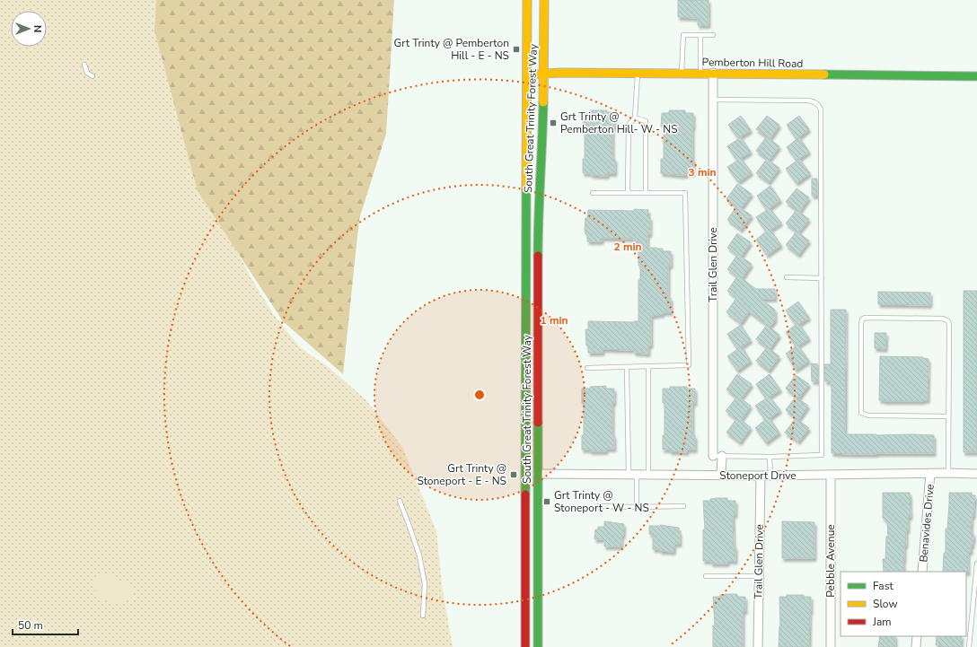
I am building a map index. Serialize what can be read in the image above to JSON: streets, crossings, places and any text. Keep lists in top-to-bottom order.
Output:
{
  "streets": {
    "main road": ["Pemberton Hill Road", "South Great Trinity Forest Way"],
    "street": [
      "Trail Glen Drive",
      "Stoneport Drive",
      "Benavides Drive",
      "Pebble Avenue"
    ]
  },
  "crossings": [
    ["Pemberton Hill Road", "South Great Trinity Forest Way"],
    ["Pemberton Hill Road", "Trail Glen Drive"],
    ["South Great Trinity Forest Way", "Stoneport Drive"],
    ["Trail Glen Drive", "Stoneport Drive"],
    ["Stoneport Drive", "Benavides Drive"],
    ["Stoneport Drive", "Pebble Avenue"]
  ],
  "places": {
    "transit": [
      "Grt Trinty @ Pemberton Hill - E - NS",
      "Grt Trinty @ Pemberton Hill- W - NS",
      "Grt Trinty @ Stoneport - E - NS",
      "Grt Trinty @ Stoneport - W - NS"
    ]
  },
  "legend": ["Fast", "Slow", "Jam"],
  "scale_bar": "50 m",
  "north": "right",
  "rings": ["3 min", "2 min", "1 min"]
}
